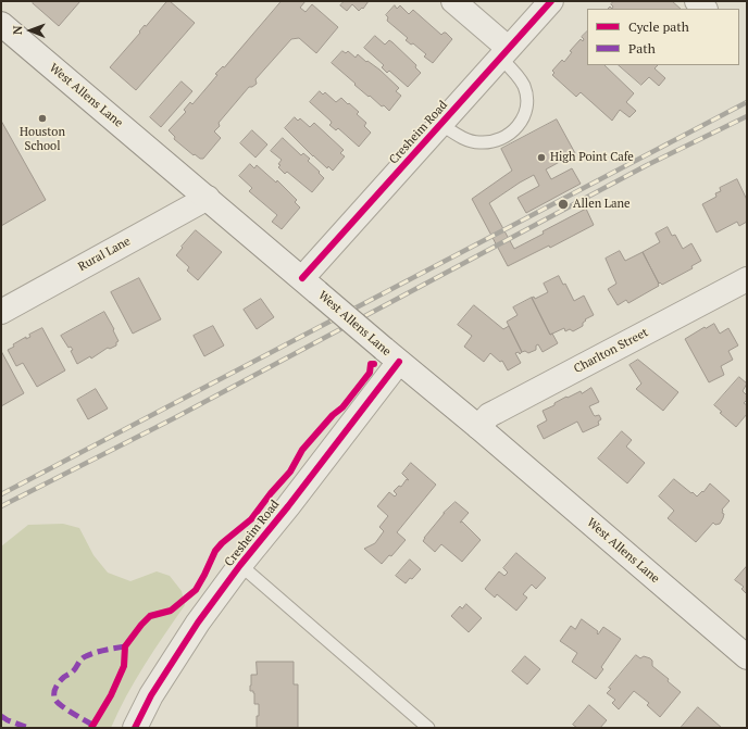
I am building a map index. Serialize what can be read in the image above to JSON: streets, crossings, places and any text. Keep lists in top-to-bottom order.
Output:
{
  "streets": {
    "street": [
      "West Allens Lane",
      "Cresheim Road",
      "Rural Lane",
      "Charlton Street"
    ]
  },
  "crossings": [
    ["West Allens Lane", "Cresheim Road"],
    ["West Allens Lane", "Rural Lane"],
    ["West Allens Lane", "Charlton Street"]
  ],
  "places": ["Houston School", "High Point Cafe", "Allen Lane"],
  "legend": ["Cycle path", "Path"],
  "north": "left"
}
